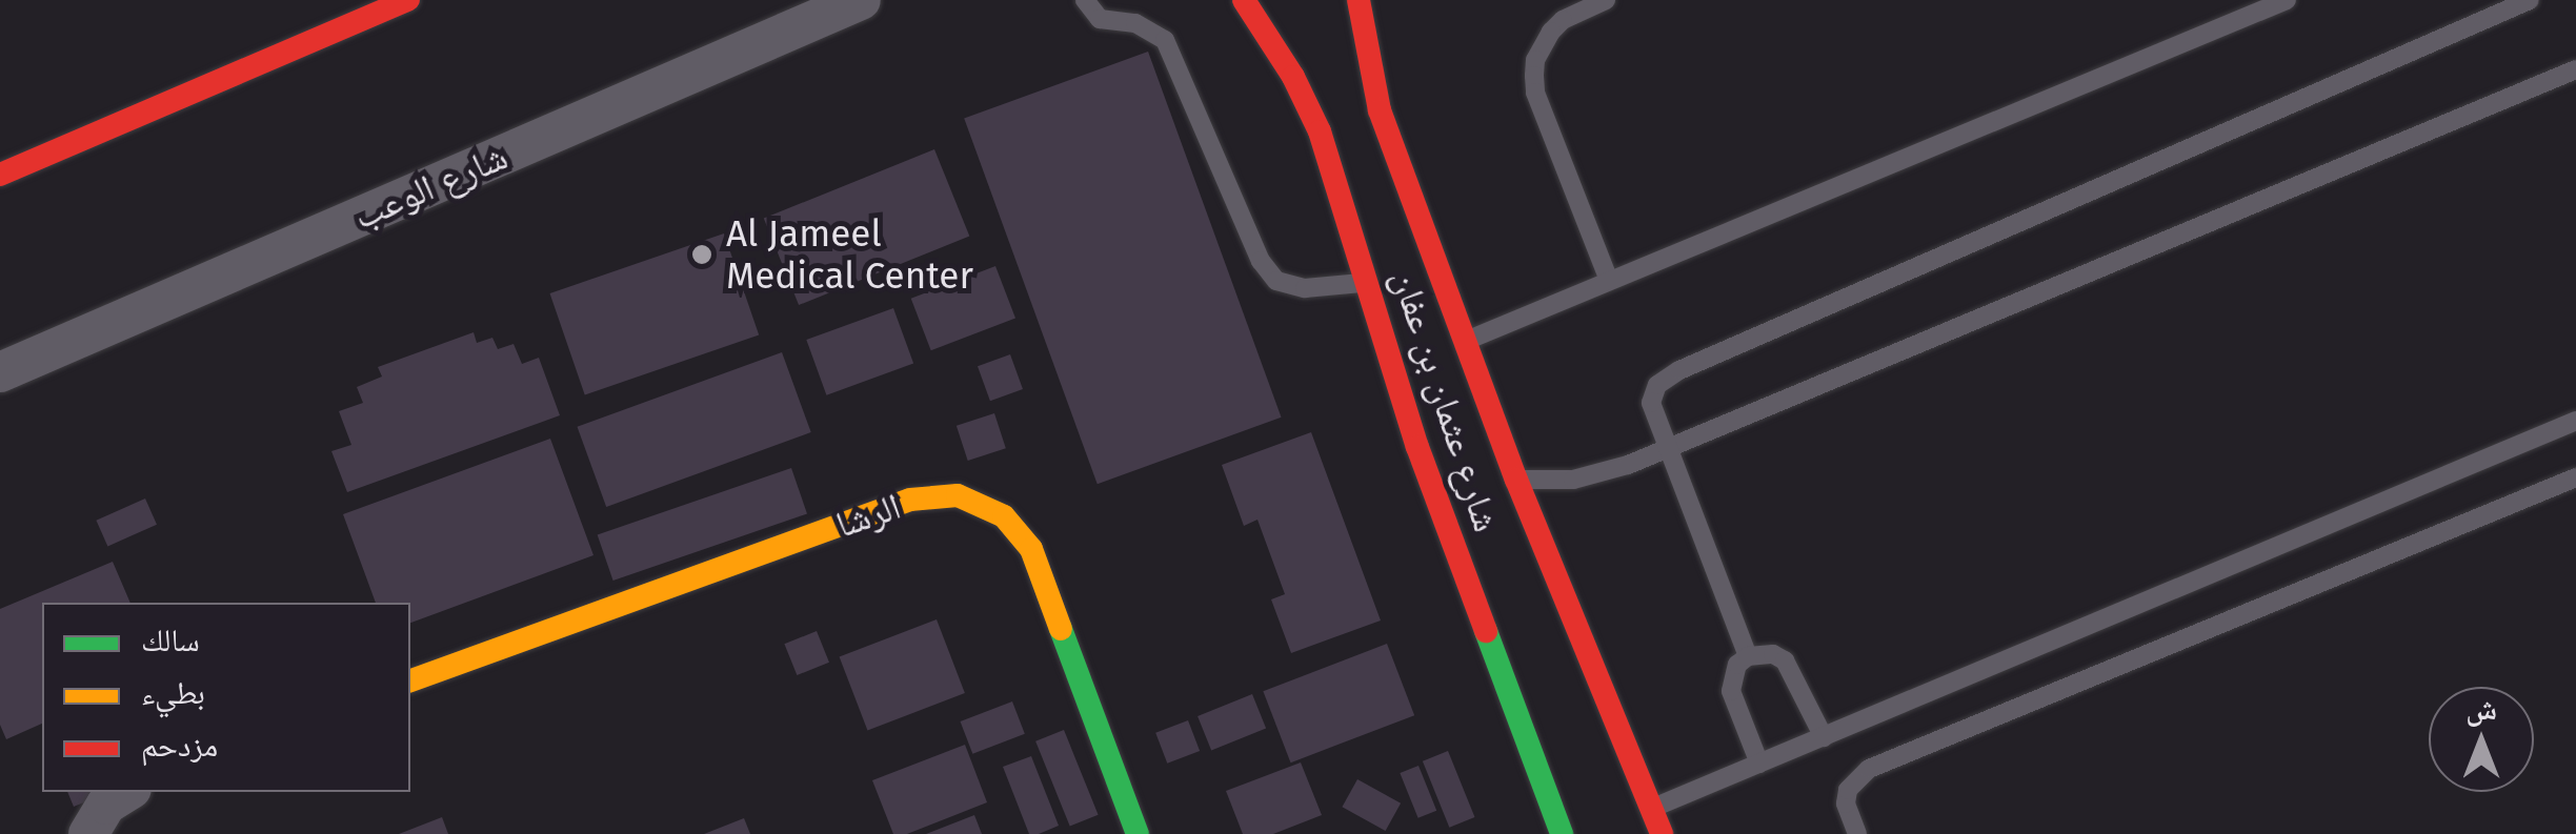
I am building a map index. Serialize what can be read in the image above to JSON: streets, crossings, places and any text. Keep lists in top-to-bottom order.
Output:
{
  "streets": {
    "street": ["شارع الوعب", "شارع عثمان بن عفان", "الرشا"]
  },
  "places": ["Al Jameel Medical Center"],
  "legend": ["سالك", "بطيء", "مزدحم"],
  "north": "top"
}
